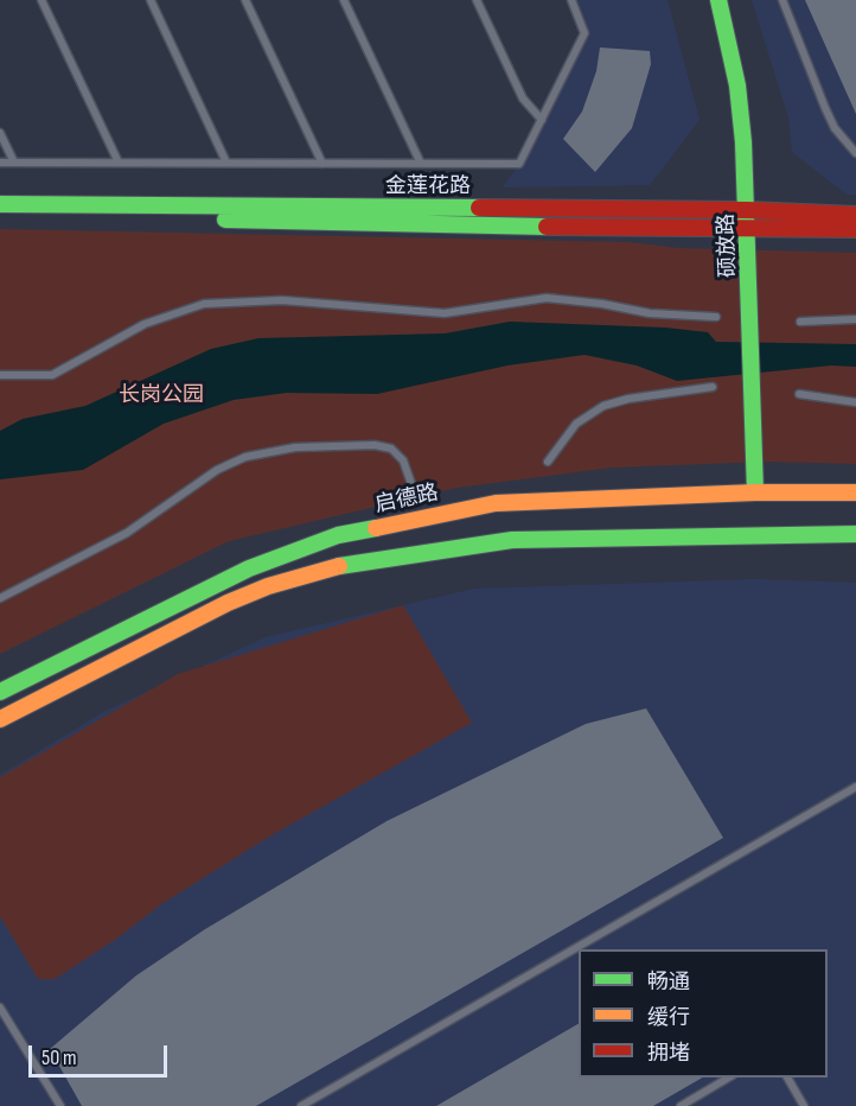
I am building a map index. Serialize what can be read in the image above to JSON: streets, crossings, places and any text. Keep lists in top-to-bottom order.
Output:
{
  "streets": {
    "street": ["金莲花路", "硕放路", "启德路"]
  },
  "crossings": [
    ["金莲花路", "硕放路"],
    ["硕放路", "启德路"]
  ],
  "parks": ["长岗公园"],
  "legend": ["畅通", "缓行", "拥堵"],
  "scale_bar": "50 m"
}
